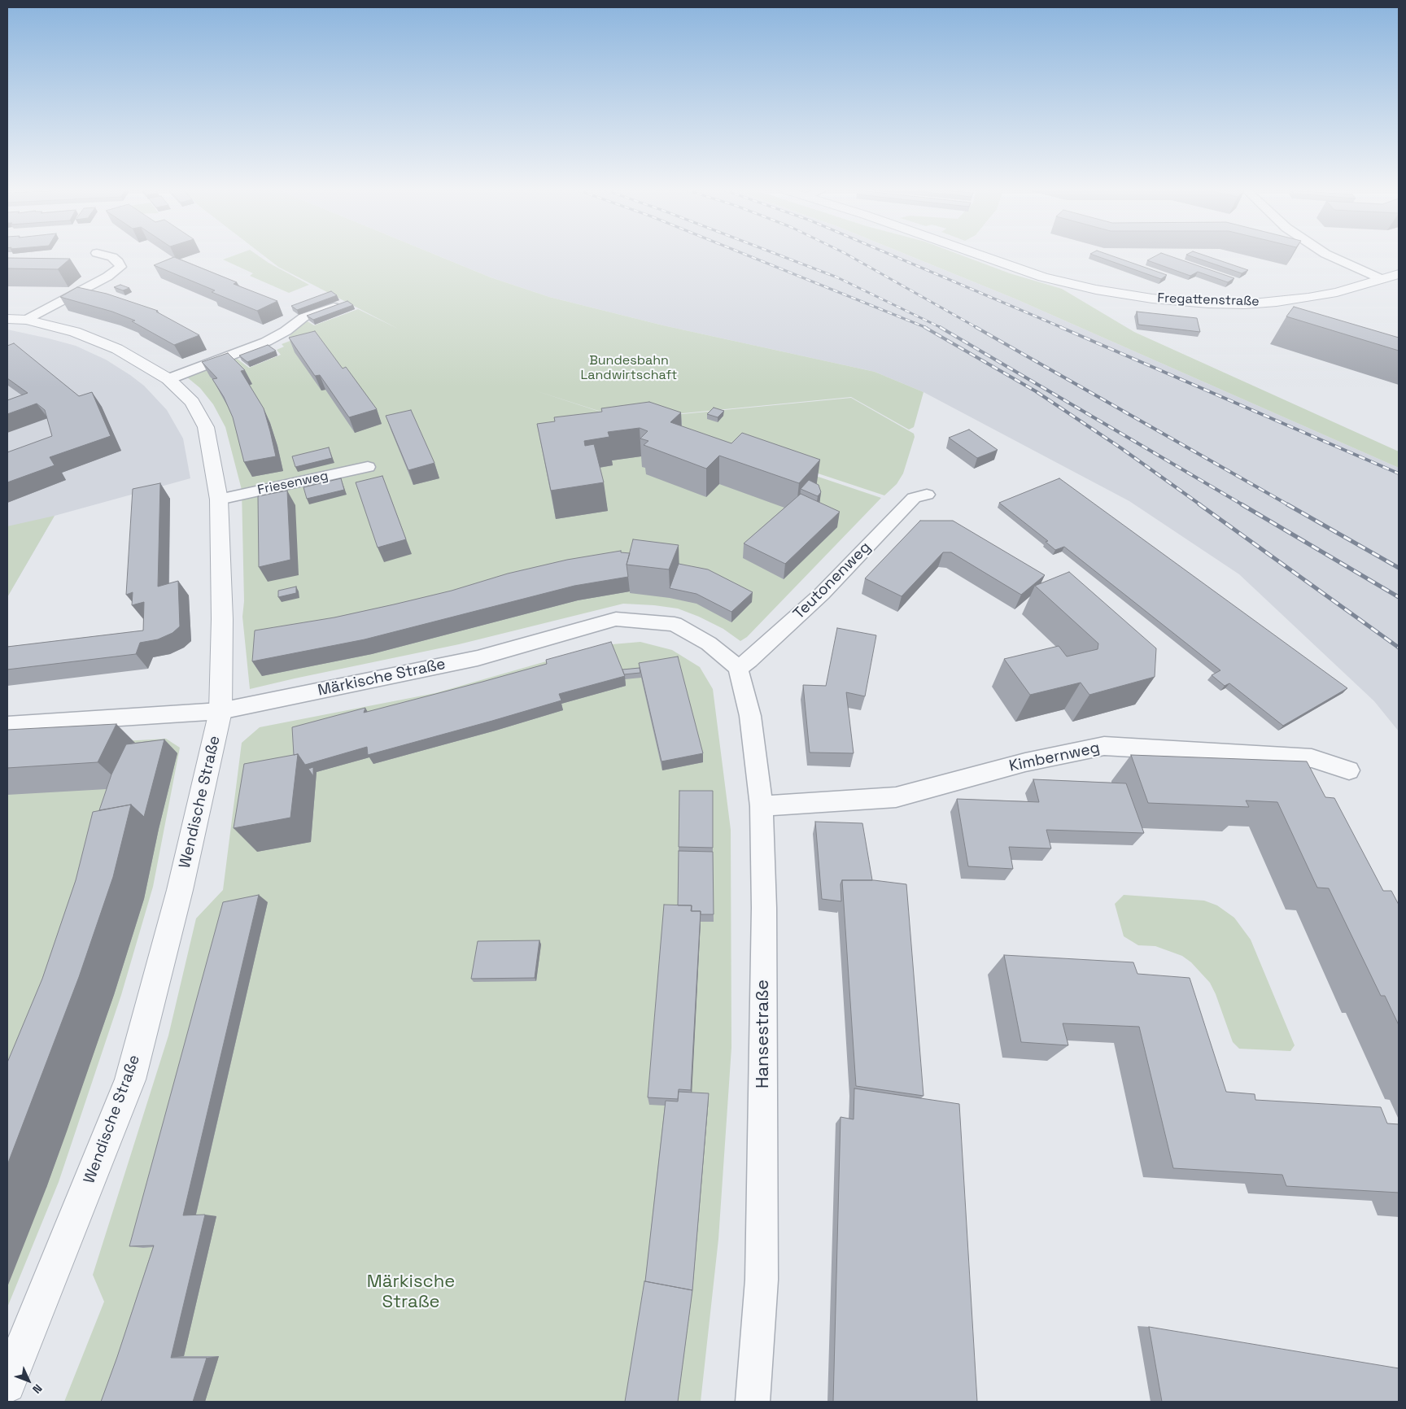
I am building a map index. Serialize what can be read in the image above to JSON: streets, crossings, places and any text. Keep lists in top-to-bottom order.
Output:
{
  "streets": {
    "street": [
      "Fregattenstraße",
      "Friesenweg",
      "Teutonenweg",
      "Märkische Straße",
      "Kimbernweg",
      "Wendische Straße",
      "Hansestraße"
    ]
  },
  "crossings": [
    ["Friesenweg", "Wendische Straße"],
    ["Teutonenweg", "Märkische Straße"],
    ["Teutonenweg", "Hansestraße"],
    ["Märkische Straße", "Wendische Straße"],
    ["Märkische Straße", "Hansestraße"],
    ["Kimbernweg", "Hansestraße"]
  ],
  "parks": ["Bundesbahn Landwirtschaft", "Märkische Straße"],
  "north": "bottom right"
}
